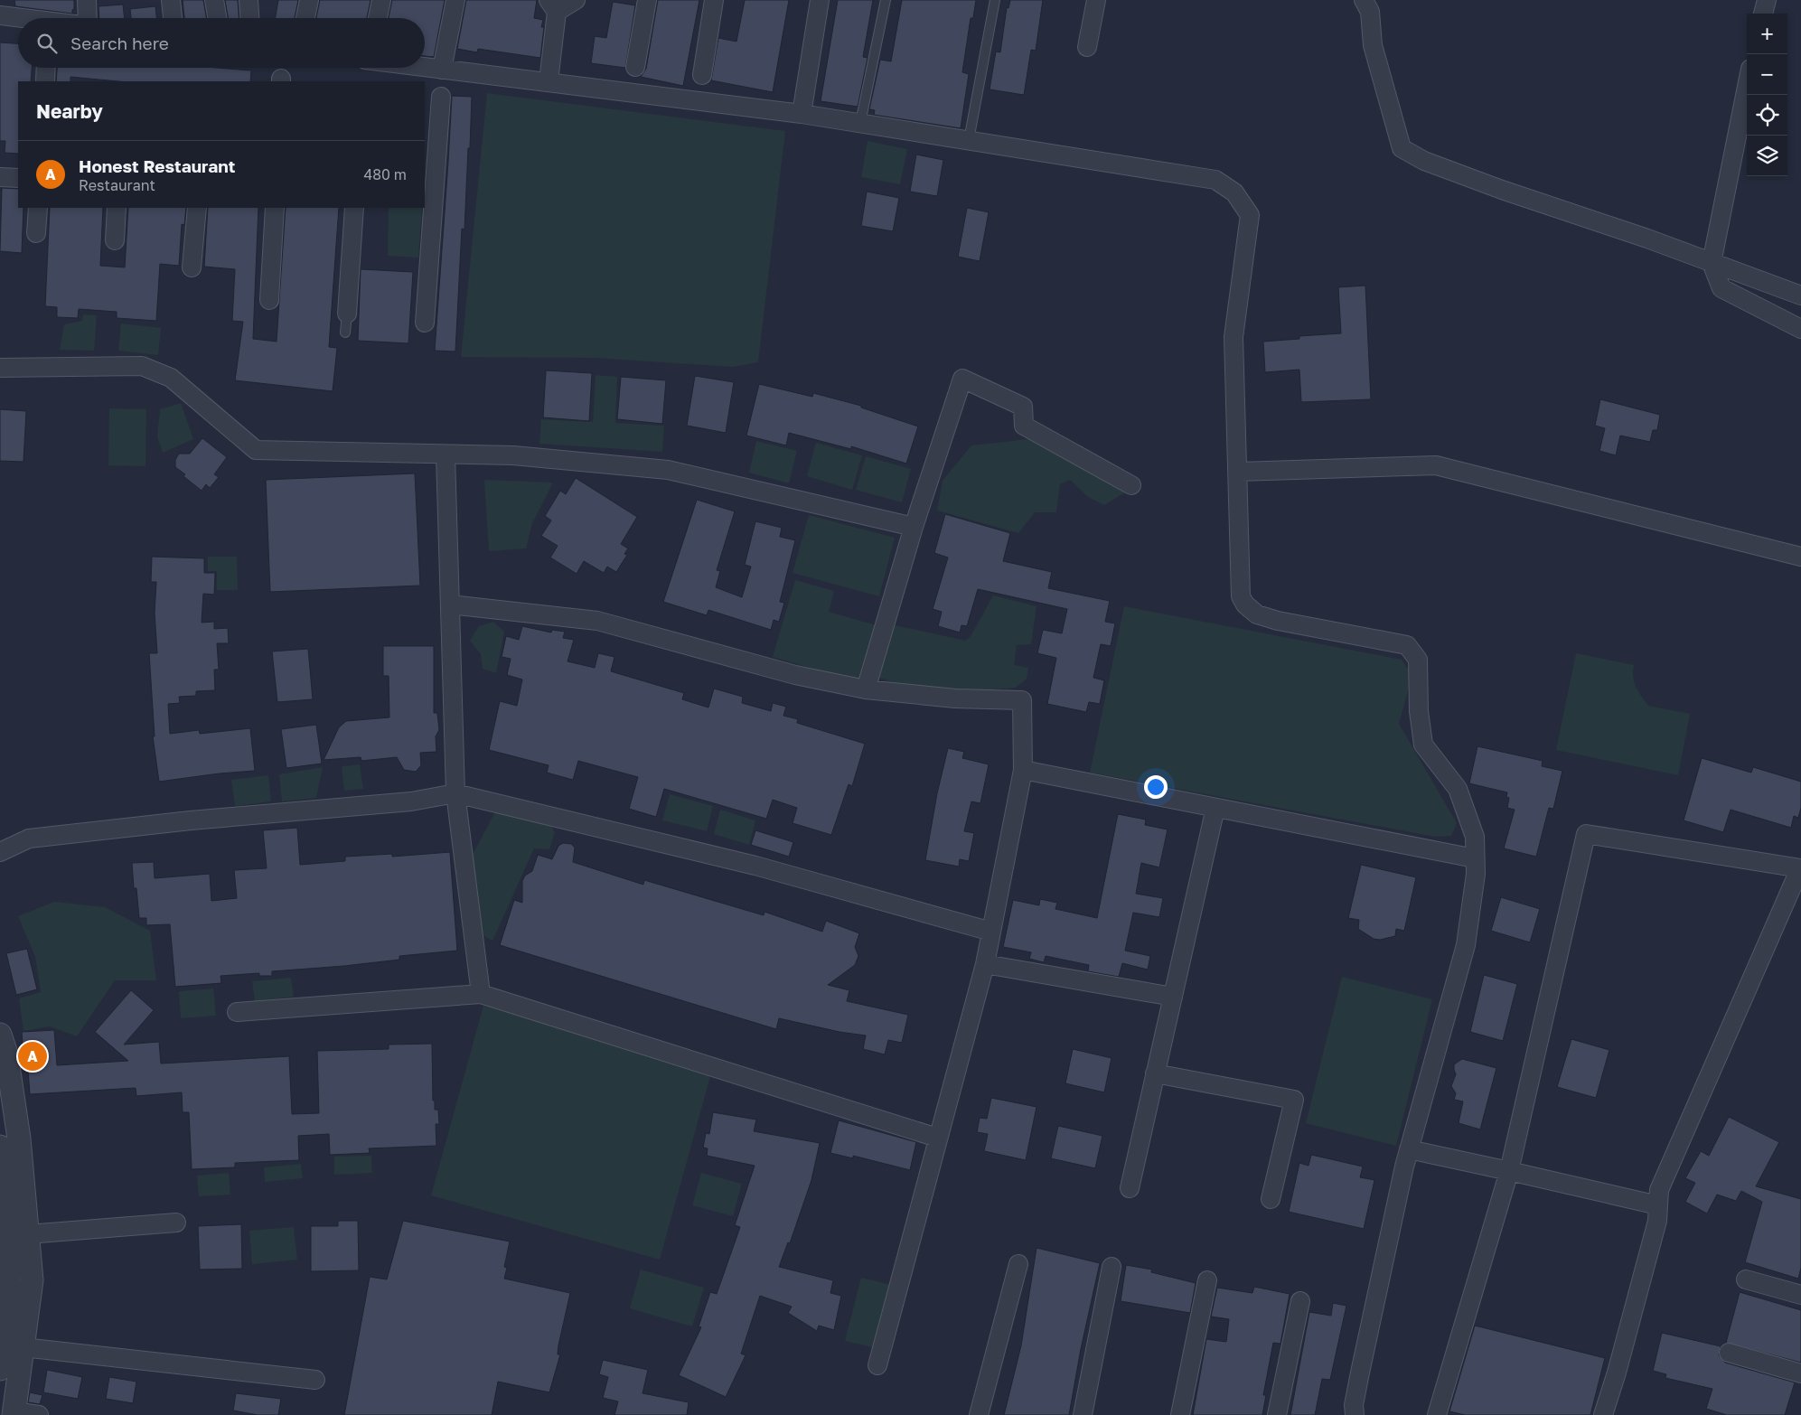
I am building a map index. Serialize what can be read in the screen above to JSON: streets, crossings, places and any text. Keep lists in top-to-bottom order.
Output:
{
  "page": {
    "map_buttons": ["+", "−"],
    "search": "Search here",
    "heading": "Nearby",
    "list": [
      {
        "mark": "A",
        "name": "Honest Restaurant",
        "note": "Restaurant",
        "value": "480 m"
      }
    ],
    "pins": "A"
  }
}
